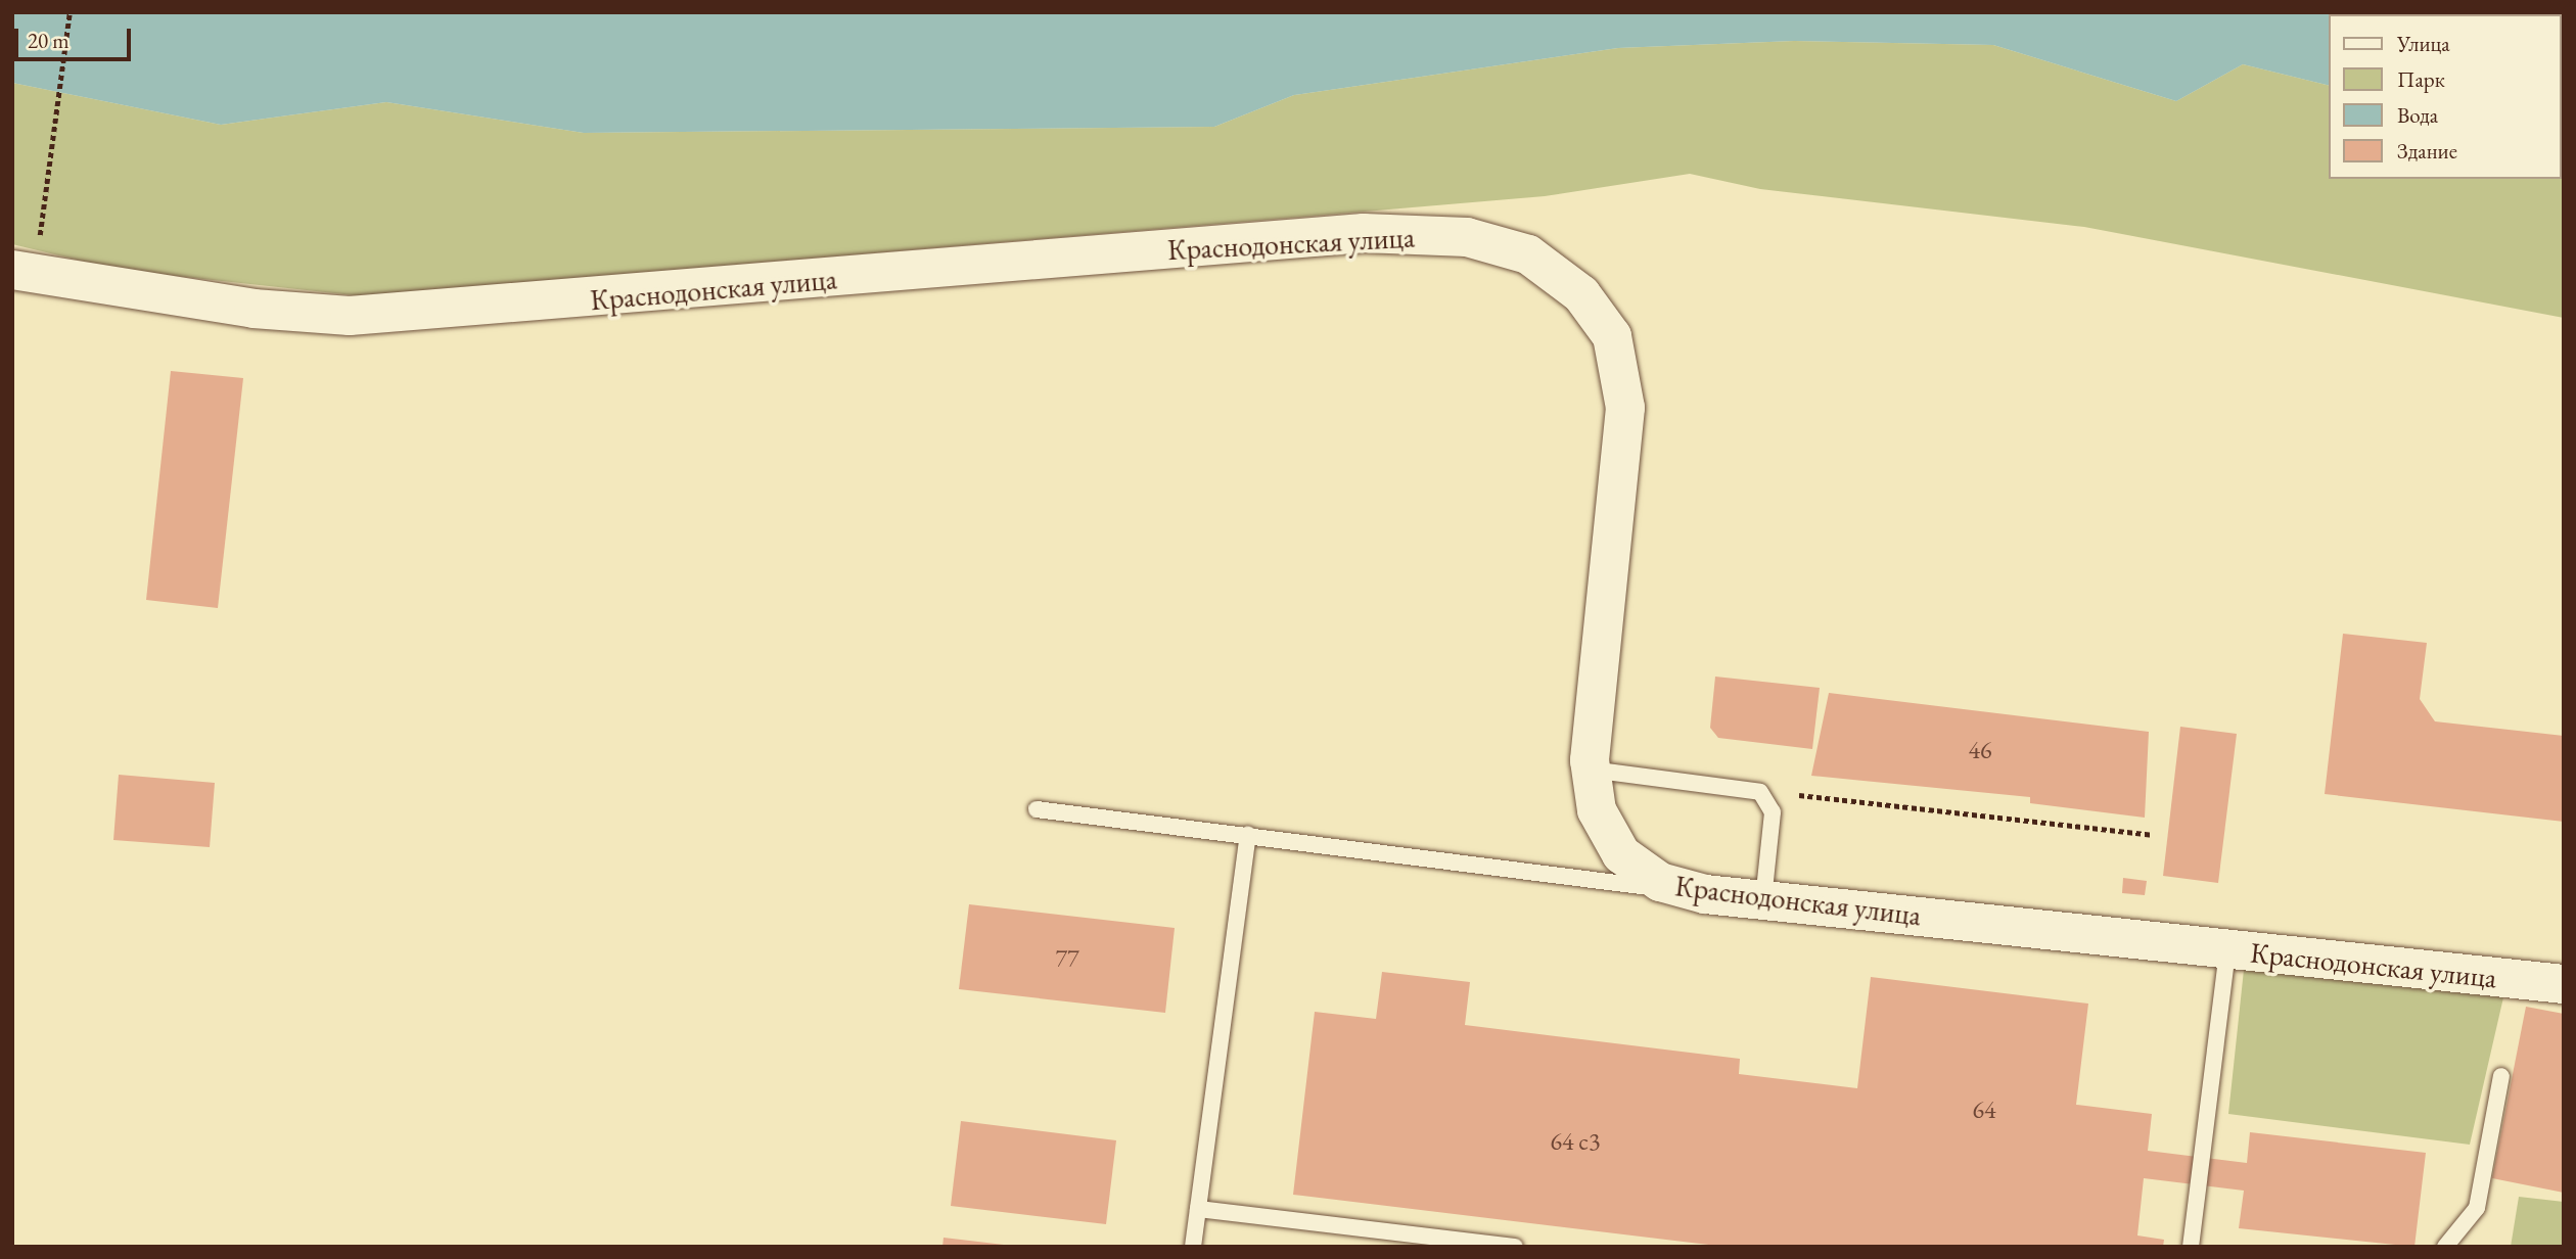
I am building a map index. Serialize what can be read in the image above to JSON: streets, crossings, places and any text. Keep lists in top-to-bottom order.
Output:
{
  "streets": {
    "street": ["Краснодонская улица"]
  },
  "house_numbers": [
    "46",
    "77",
    "64",
    "64 с3"
  ],
  "legend": [
    "Улица",
    "Парк",
    "Вода",
    "Здание"
  ],
  "scale_bar": "20 m"
}
